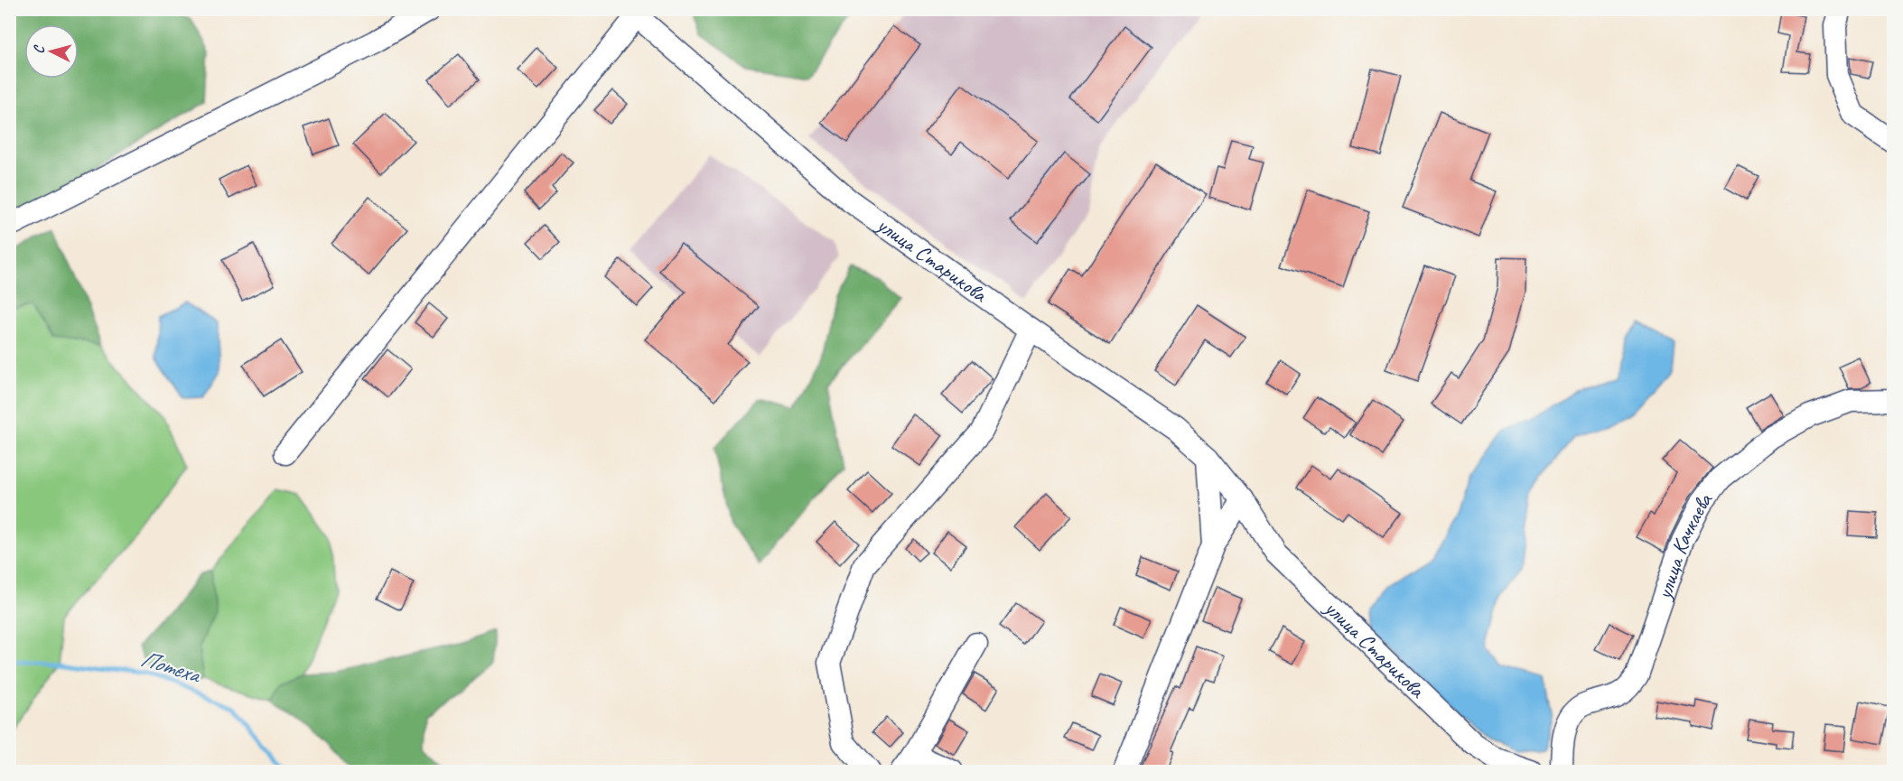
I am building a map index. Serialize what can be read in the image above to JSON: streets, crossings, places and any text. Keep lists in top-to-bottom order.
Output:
{
  "streets": {
    "street": ["улица Старикова", "улица Качкаева"]
  },
  "water": ["Потеха"],
  "north": "left"
}
